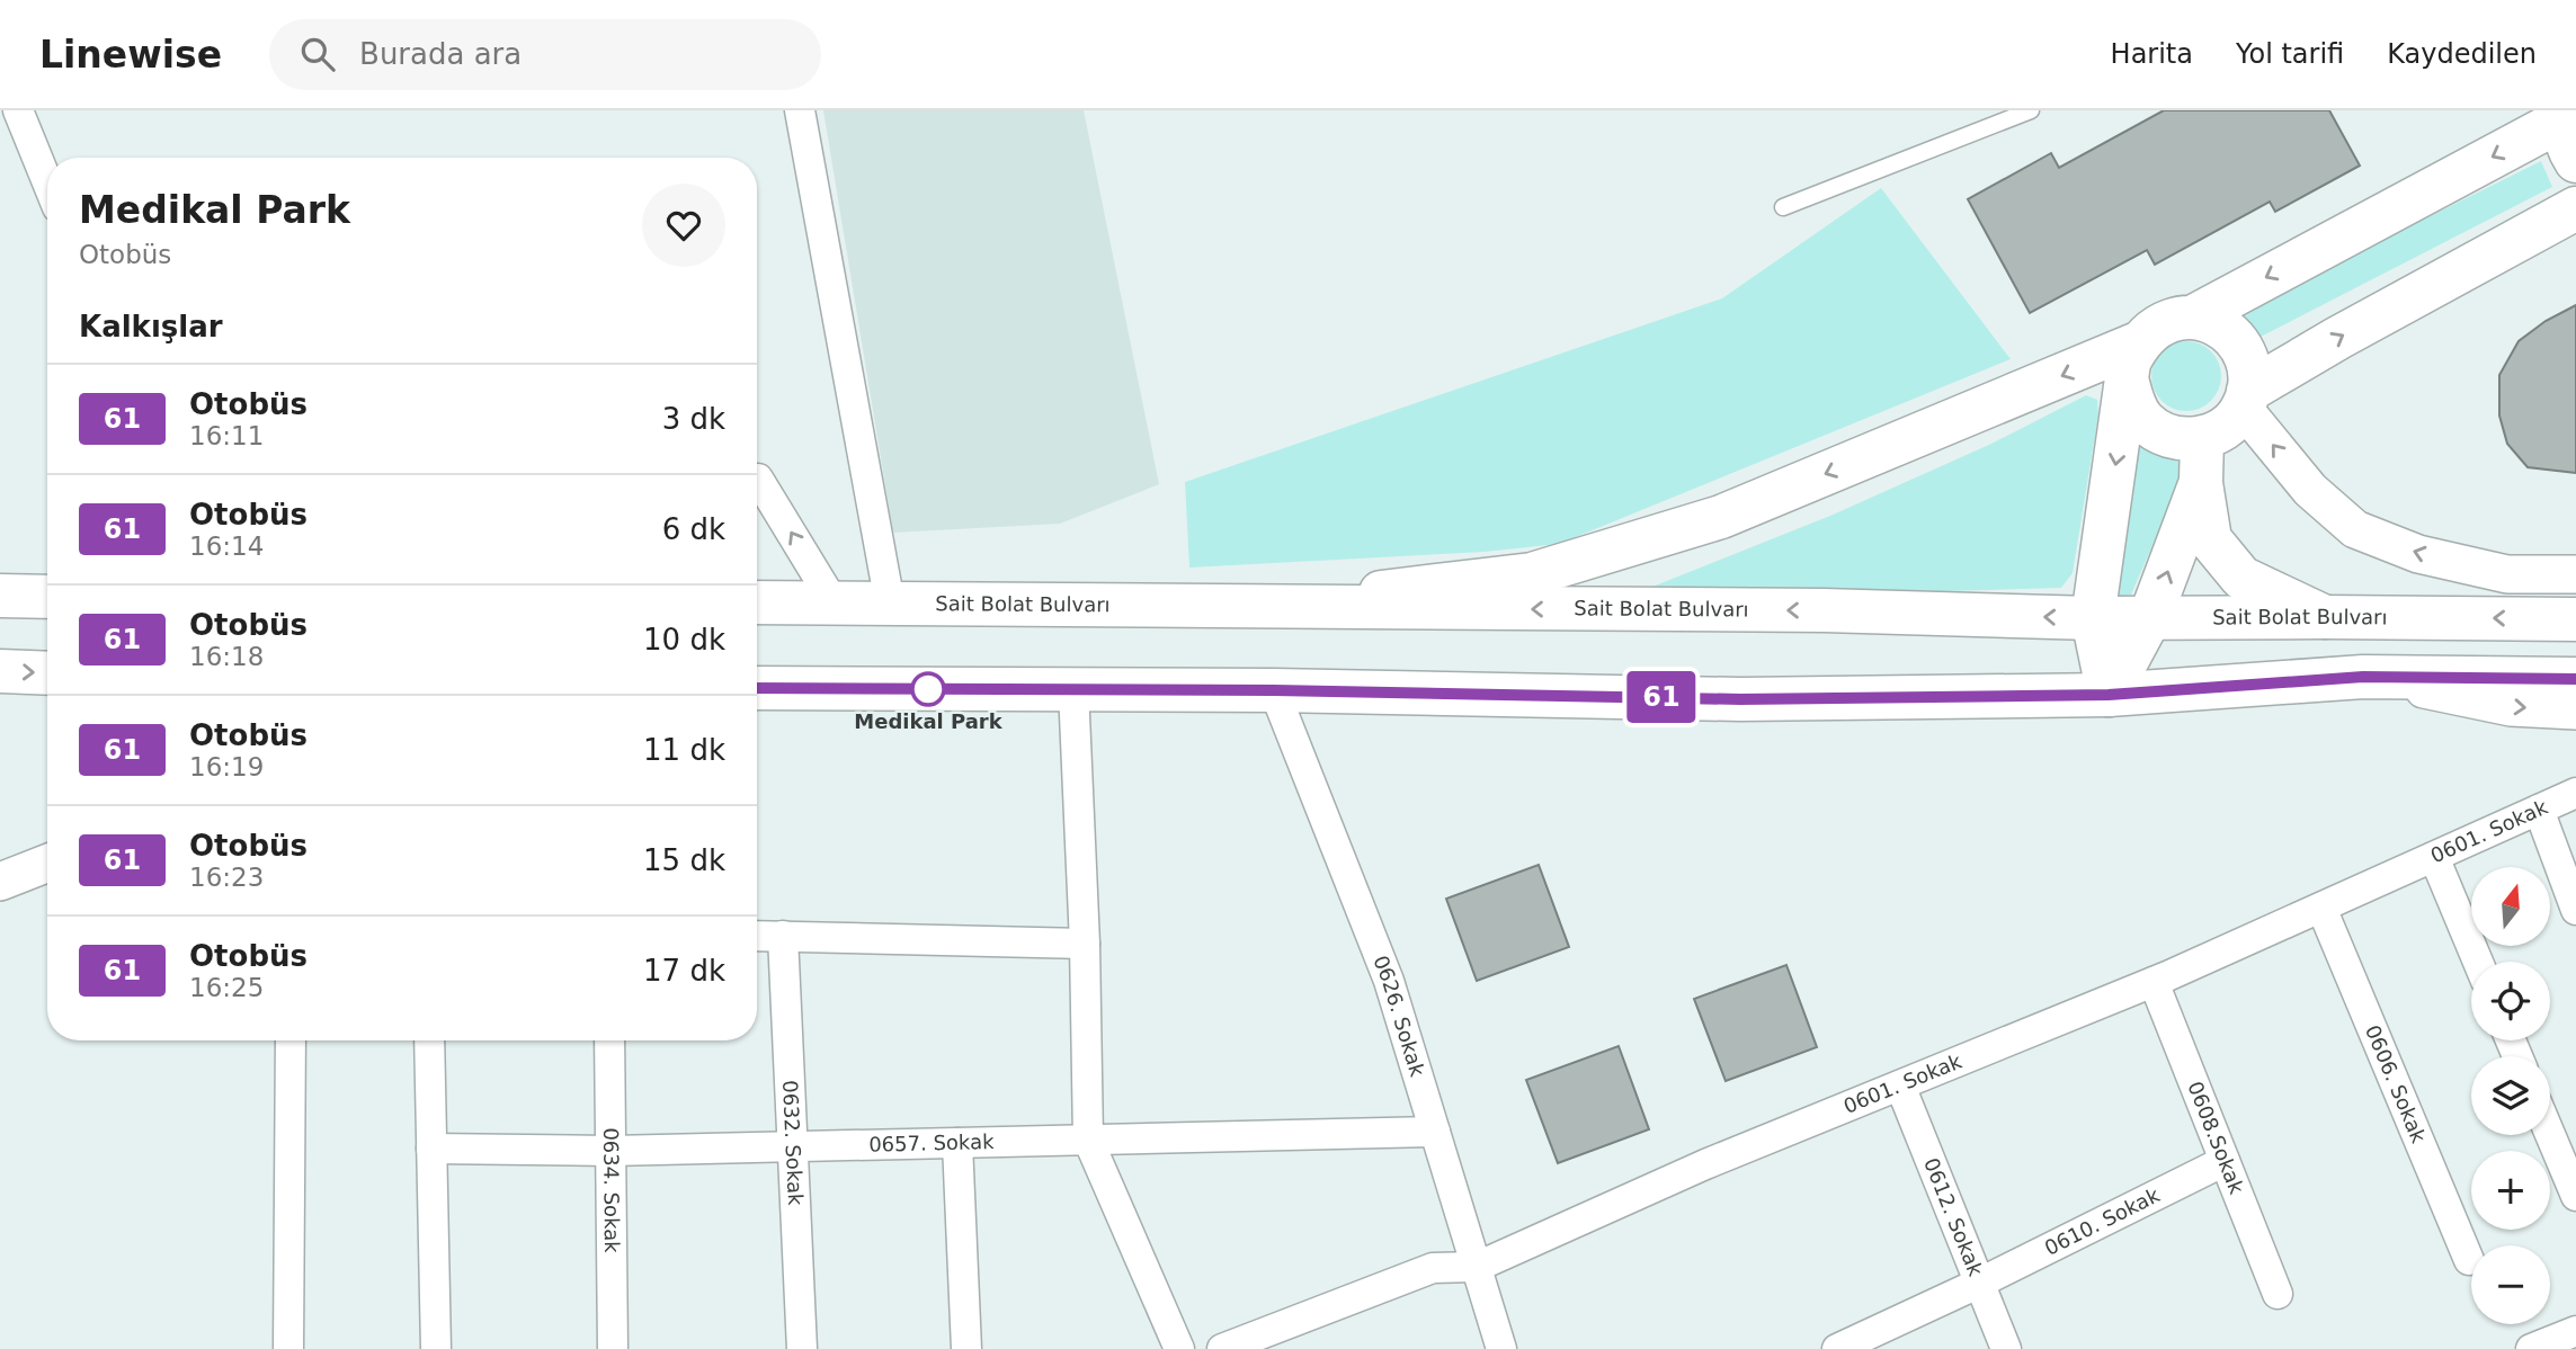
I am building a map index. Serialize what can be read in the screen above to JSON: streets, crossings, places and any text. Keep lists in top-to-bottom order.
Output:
{
  "streets": {
    "main road": ["Sait Bolat Bulvarı"],
    "street": [
      "0601. Sokak",
      "0626. Sokak",
      "0606. Sokak",
      "0608.Sokak",
      "0632. Sokak",
      "0657. Sokak",
      "0634. Sokak",
      "0612. Sokak",
      "0610. Sokak"
    ]
  },
  "crossings": [
    ["0601. Sokak", "0626. Sokak"],
    ["0601. Sokak", "0606. Sokak"],
    ["0601. Sokak", "0608.Sokak"],
    ["0601. Sokak", "0612. Sokak"],
    ["0626. Sokak", "0657. Sokak"],
    ["0608.Sokak", "0610. Sokak"],
    ["0632. Sokak", "0657. Sokak"],
    ["0657. Sokak", "0634. Sokak"],
    ["0612. Sokak", "0610. Sokak"]
  ],
  "places": ["Medikal Park"],
  "lines": ["bus line 61"],
  "north": "top",
  "page": {
    "header": "Linewise",
    "search": "Burada ara",
    "nav": ["Harita", "Yol tarifi", "Kaydedilen"],
    "on_map": "61",
    "heading": [
      ["Medikal Park", "Otobüs"],
      "Kalkışlar"
    ],
    "list": [
      {
        "mark": "61",
        "name": "Otobüs",
        "note": "16:11",
        "value": "3 dk"
      },
      {
        "mark": "61",
        "name": "Otobüs",
        "note": "16:14",
        "value": "6 dk"
      },
      {
        "mark": "61",
        "name": "Otobüs",
        "note": "16:18",
        "value": "10 dk"
      },
      {
        "mark": "61",
        "name": "Otobüs",
        "note": "16:19",
        "value": "11 dk"
      },
      {
        "mark": "61",
        "name": "Otobüs",
        "note": "16:23",
        "value": "15 dk"
      },
      {
        "mark": "61",
        "name": "Otobüs",
        "note": "16:25",
        "value": "17 dk"
      }
    ],
    "map_buttons": ["+", "−"]
  }
}
